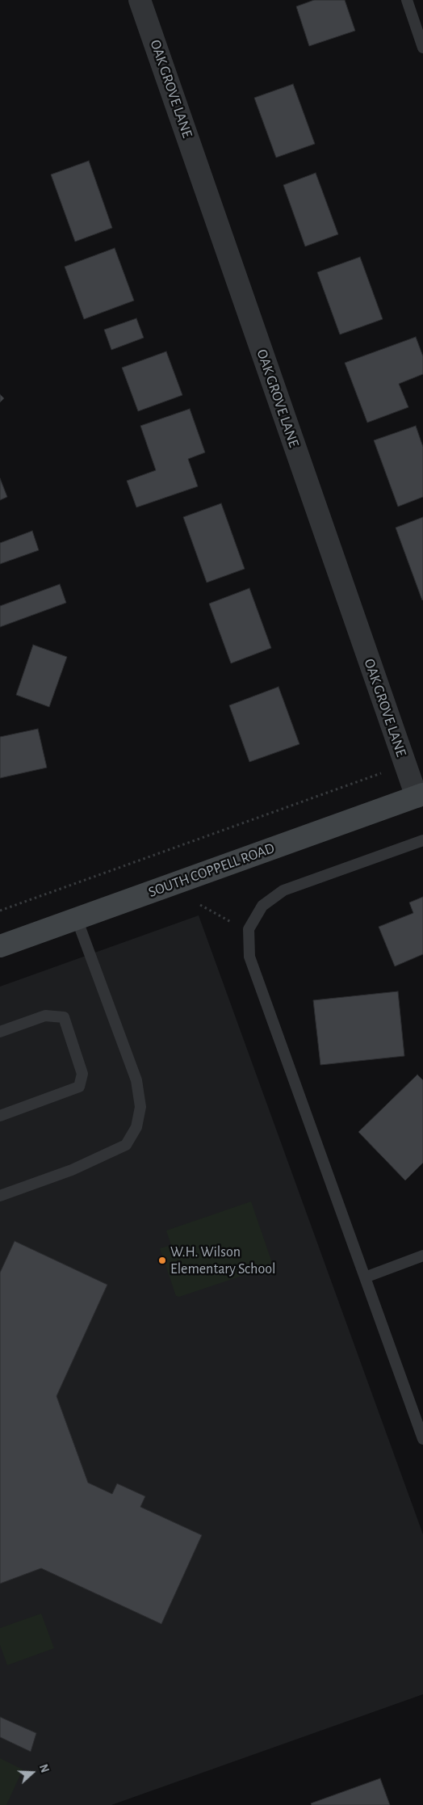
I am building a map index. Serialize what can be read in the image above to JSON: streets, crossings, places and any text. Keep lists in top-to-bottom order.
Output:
{
  "streets": {
    "street": ["OAK GROVE LANE", "SOUTH COPPELL ROAD"]
  },
  "crossings": [
    ["OAK GROVE LANE", "SOUTH COPPELL ROAD"]
  ],
  "places": ["W.H. Wilson Elementary School"],
  "north": "right"
}
